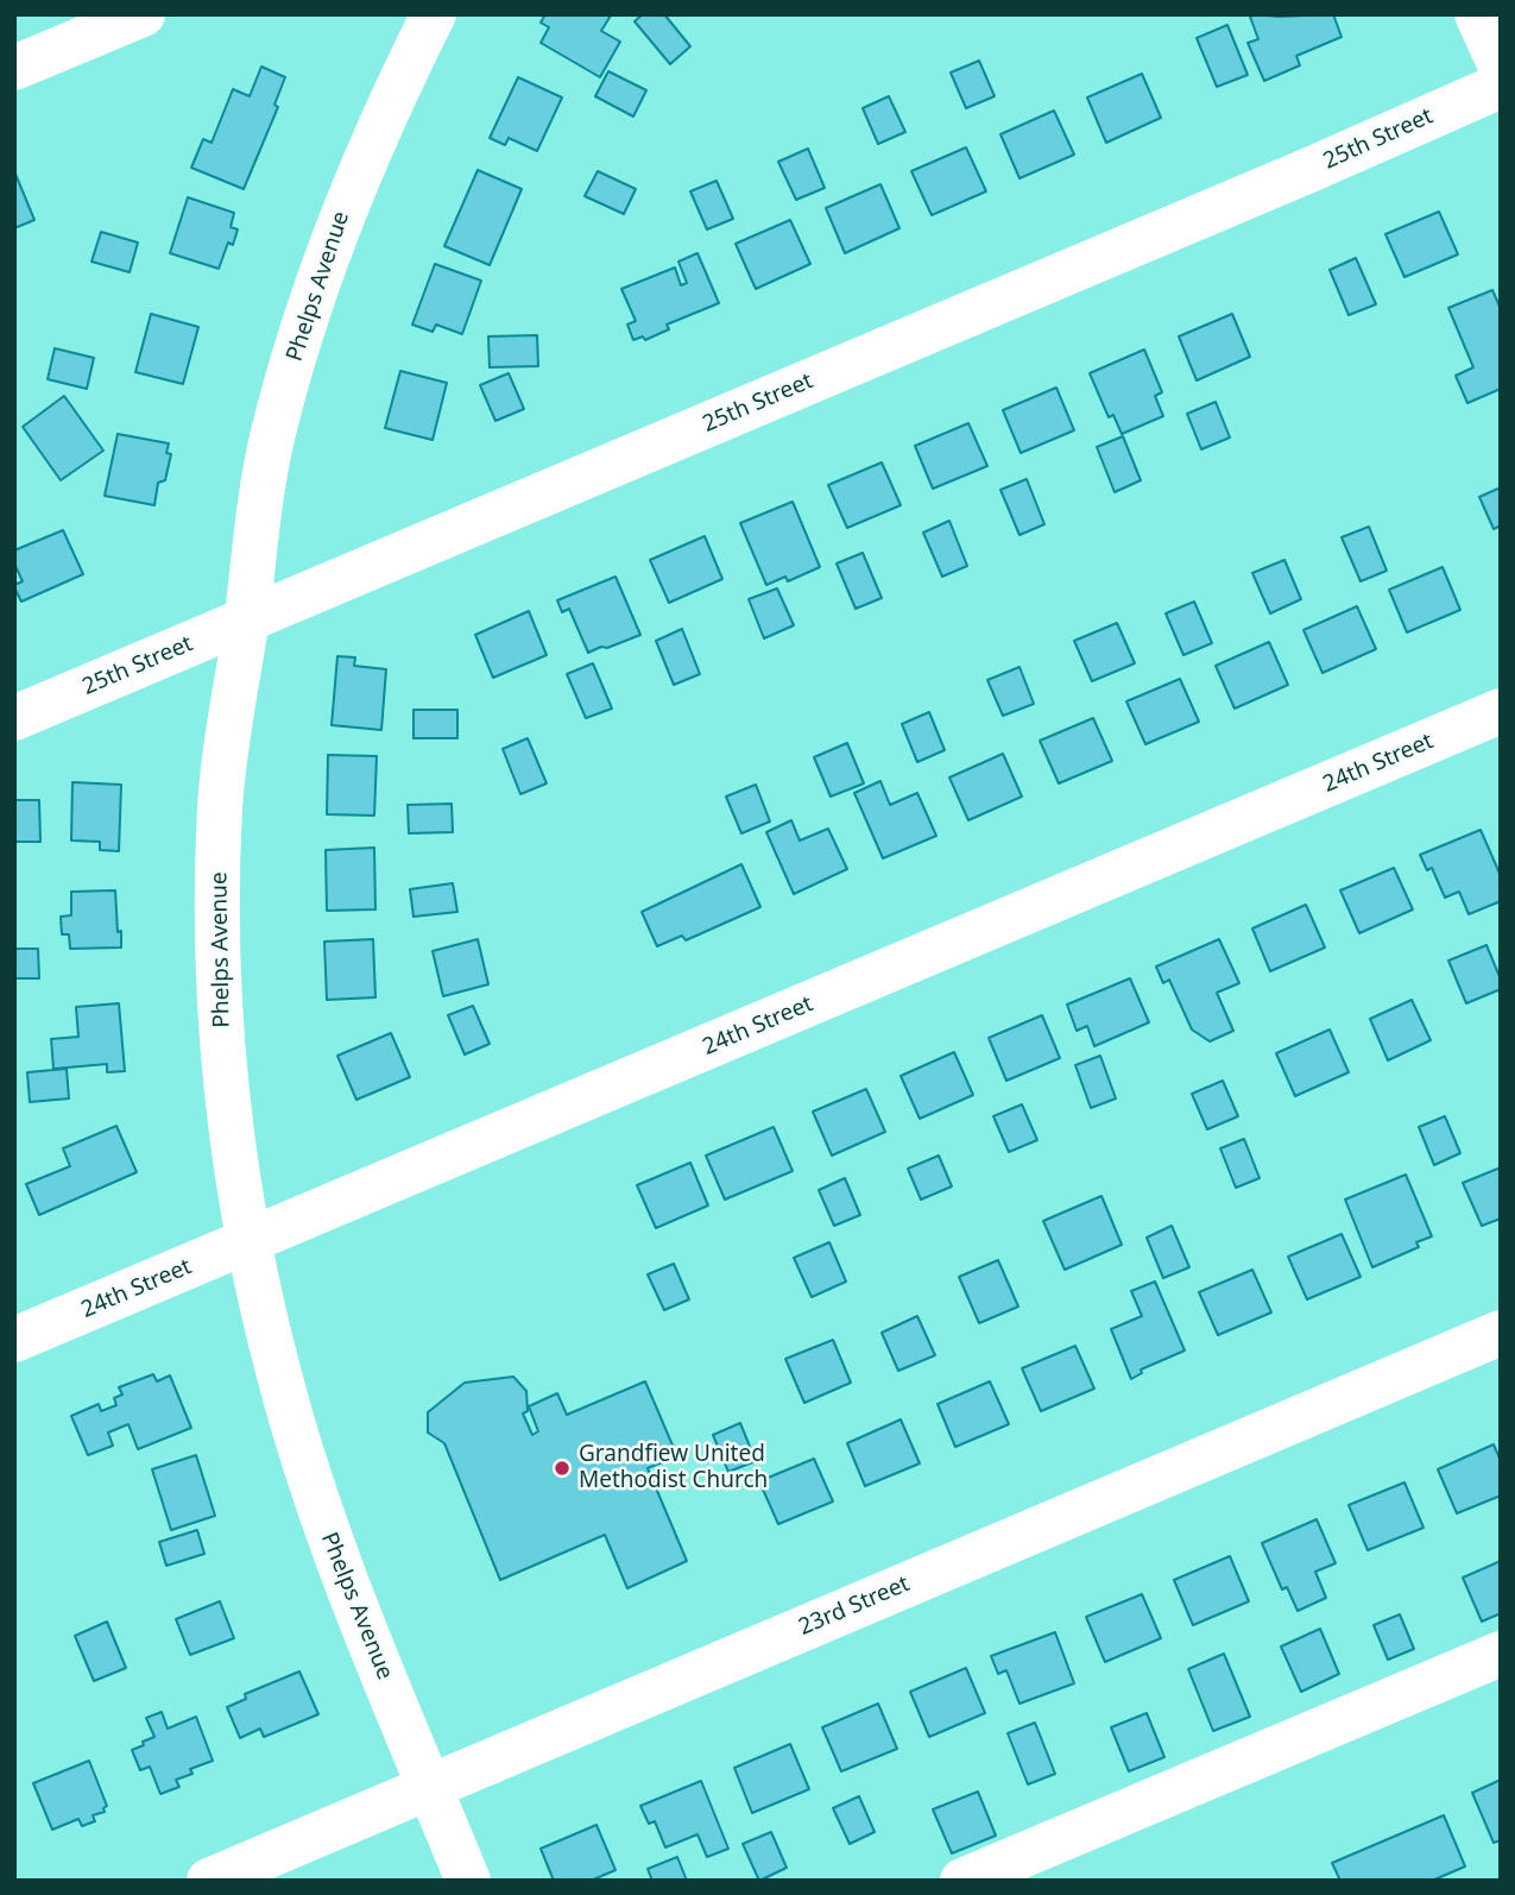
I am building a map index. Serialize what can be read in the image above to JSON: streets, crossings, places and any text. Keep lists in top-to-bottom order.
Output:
{
  "streets": {
    "street": [
      "25th Street",
      "Phelps Avenue",
      "24th Street",
      "23rd Street"
    ]
  },
  "crossings": [
    ["25th Street", "Phelps Avenue"],
    ["Phelps Avenue", "24th Street"],
    ["Phelps Avenue", "23rd Street"]
  ],
  "places": ["Grandfiew United Methodist Church"]
}
